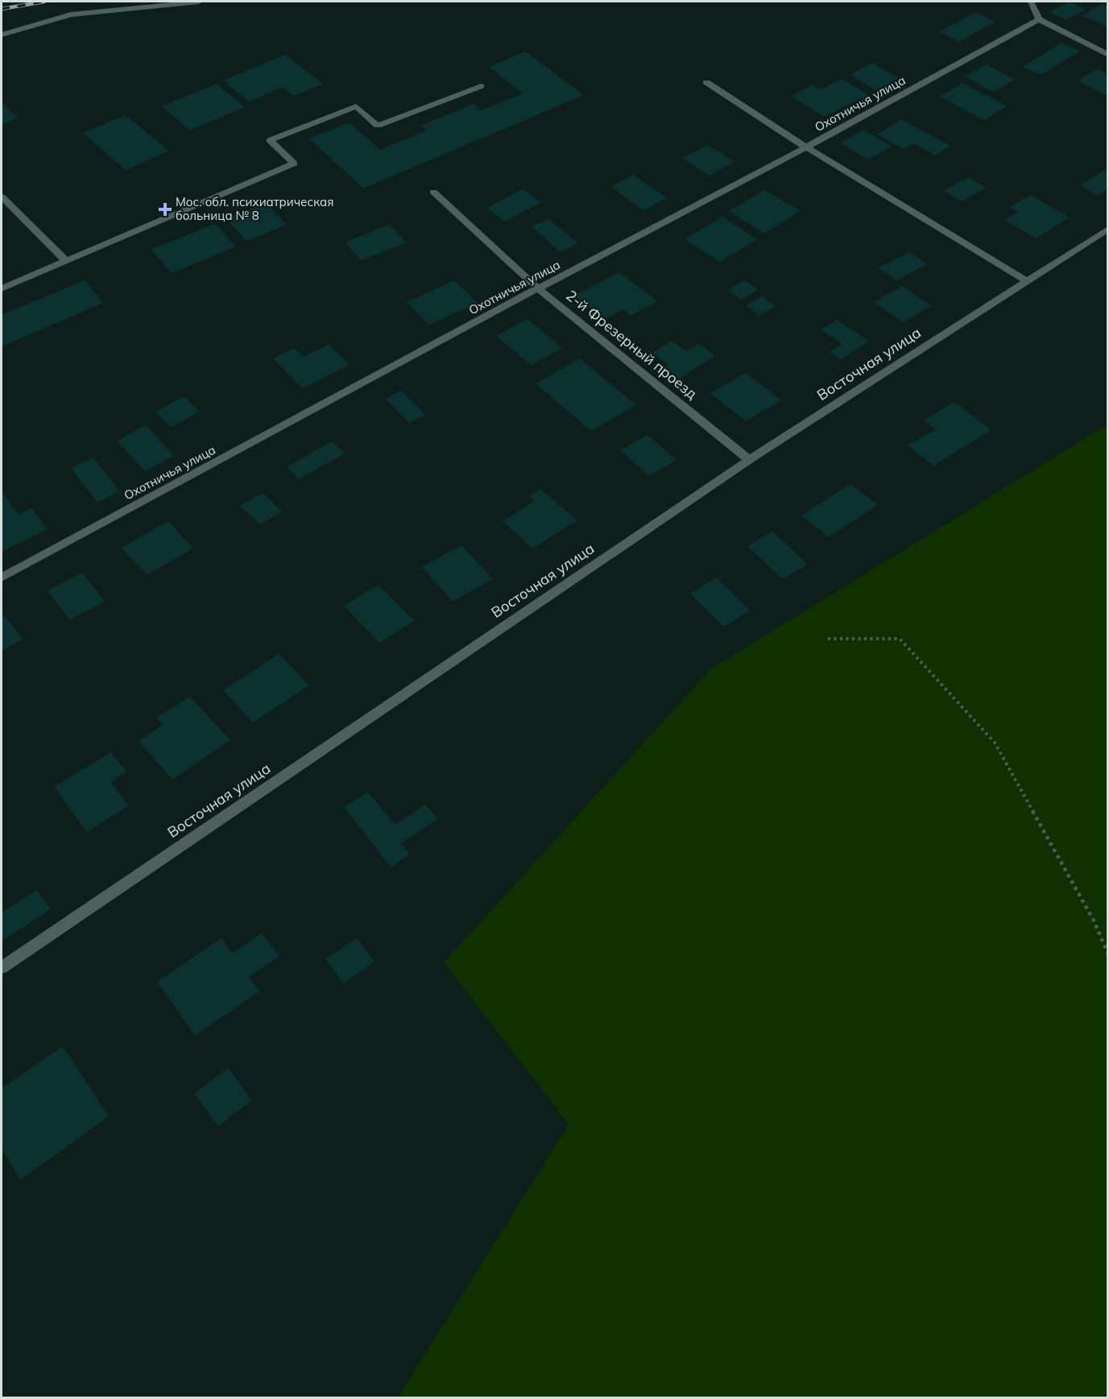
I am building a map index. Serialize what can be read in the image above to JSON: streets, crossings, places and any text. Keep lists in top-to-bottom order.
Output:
{
  "streets": {
    "street": ["Охотничья улица", "2-й Фрезерный проезд", "Восточная улица"]
  },
  "crossings": [
    ["Охотничья улица", "2-й Фрезерный проезд"],
    ["2-й Фрезерный проезд", "Восточная улица"]
  ],
  "places": {
    "health": ["Мос. обл. психиатрическая больница № 8"]
  }
}
